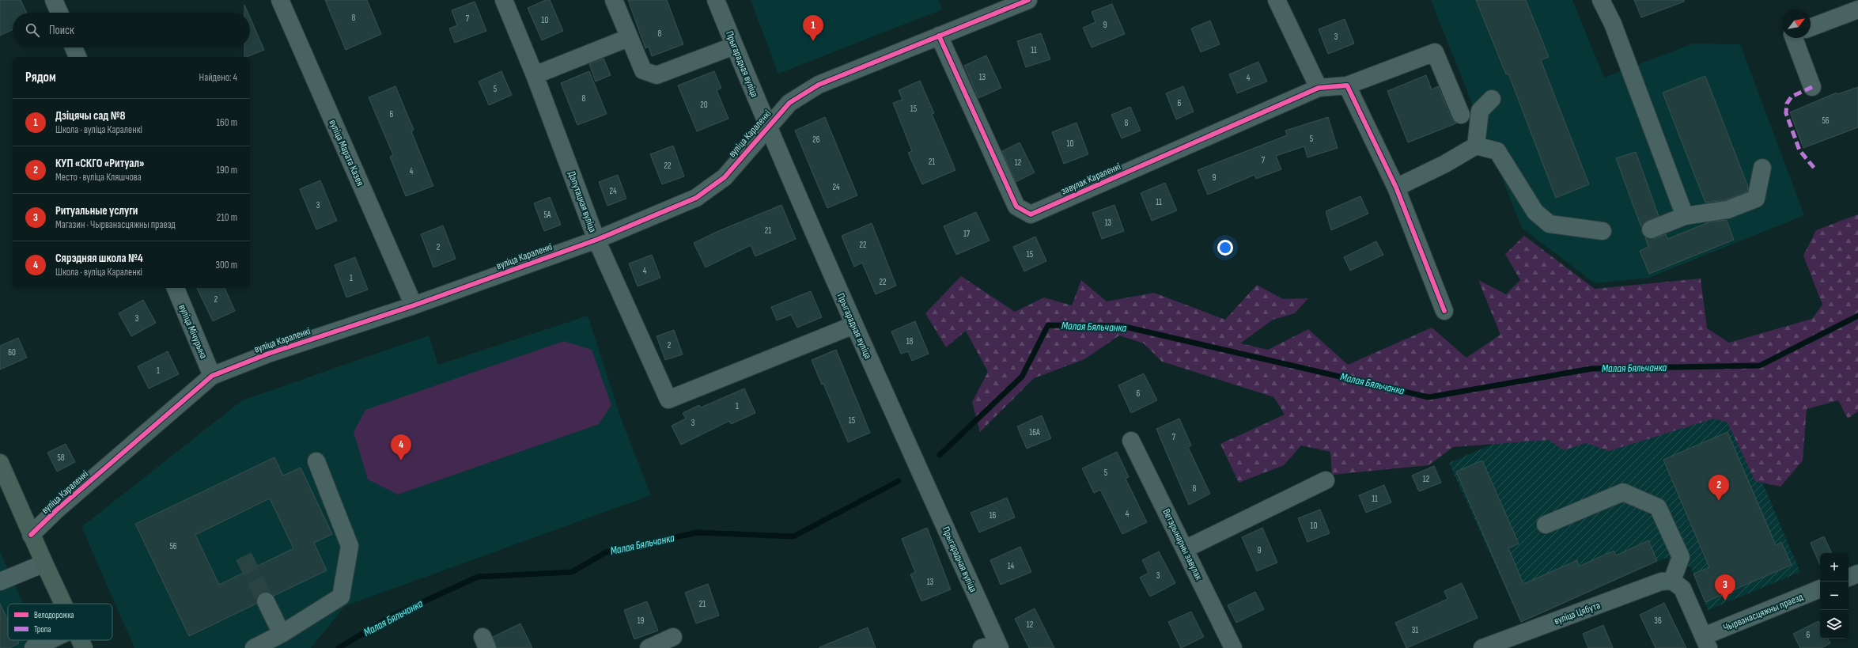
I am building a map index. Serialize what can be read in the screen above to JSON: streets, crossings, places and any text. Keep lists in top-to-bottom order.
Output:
{
  "streets": {
    "street": [
      "Прыгарадная вуліца",
      "вуліца Караленкі",
      "вуліца Марата Казея",
      "завулак Караленкі",
      "Дэпутацкая вуліца",
      "вуліца Мічурына",
      "Ветэрынарны завулак",
      "Чырванасцяжны праезд",
      "вуліца Цябута"
    ]
  },
  "crossings": [
    ["Прыгарадная вуліца", "вуліца Караленкі"],
    ["Прыгарадная вуліца", "Дэпутацкая вуліца"],
    ["вуліца Караленкі", "вуліца Марата Казея"],
    ["вуліца Караленкі", "завулак Караленкі"],
    ["вуліца Караленкі", "Дэпутацкая вуліца"],
    ["вуліца Караленкі", "вуліца Мічурына"]
  ],
  "water": ["Малая Бяльчанка"],
  "house_numbers": [
    "8",
    "7",
    "10",
    "9",
    "8",
    "3",
    "11",
    "13",
    "4",
    "5",
    "8",
    "6",
    "20",
    "15",
    "6",
    "56",
    "8",
    "5",
    "26",
    "10",
    "7",
    "21",
    "12",
    "22",
    "4",
    "9",
    "24",
    "24",
    "11",
    "3",
    "5А",
    "13",
    "21",
    "17",
    "22",
    "2",
    "15",
    "4",
    "1",
    "22",
    "2",
    "3",
    "18",
    "2",
    "60",
    "1",
    "6",
    "1",
    "15",
    "3",
    "16А",
    "7",
    "58",
    "5",
    "12",
    "8",
    "11",
    "4",
    "16",
    "10",
    "56",
    "9",
    "14",
    "3",
    "13",
    "21",
    "19",
    "36",
    "12",
    "31",
    "6"
  ],
  "legend": ["Велодорожка", "Тропа"],
  "north": "top right",
  "page": {
    "search": "Поиск",
    "pins": [
      "1",
      "4",
      "2",
      "3"
    ],
    "heading": ["Рядом", "Найдено: 4"],
    "list": [
      {
        "mark": "1",
        "name": "Дзіцячы сад №8",
        "note": "Школа · вуліца Караленкі",
        "value": "160 m"
      },
      {
        "mark": "2",
        "name": "КУП «СКГО «Ритуал»",
        "note": "Место · вуліца Кляшчова",
        "value": "190 m"
      },
      {
        "mark": "3",
        "name": "Ритуальные услуги",
        "note": "Магазин · Чырванасцяжны праезд",
        "value": "210 m"
      },
      {
        "mark": "4",
        "name": "Сярэдняя школа №4",
        "note": "Школа · вуліца Караленкі",
        "value": "300 m"
      }
    ],
    "map_buttons": ["+", "−"]
  }
}
